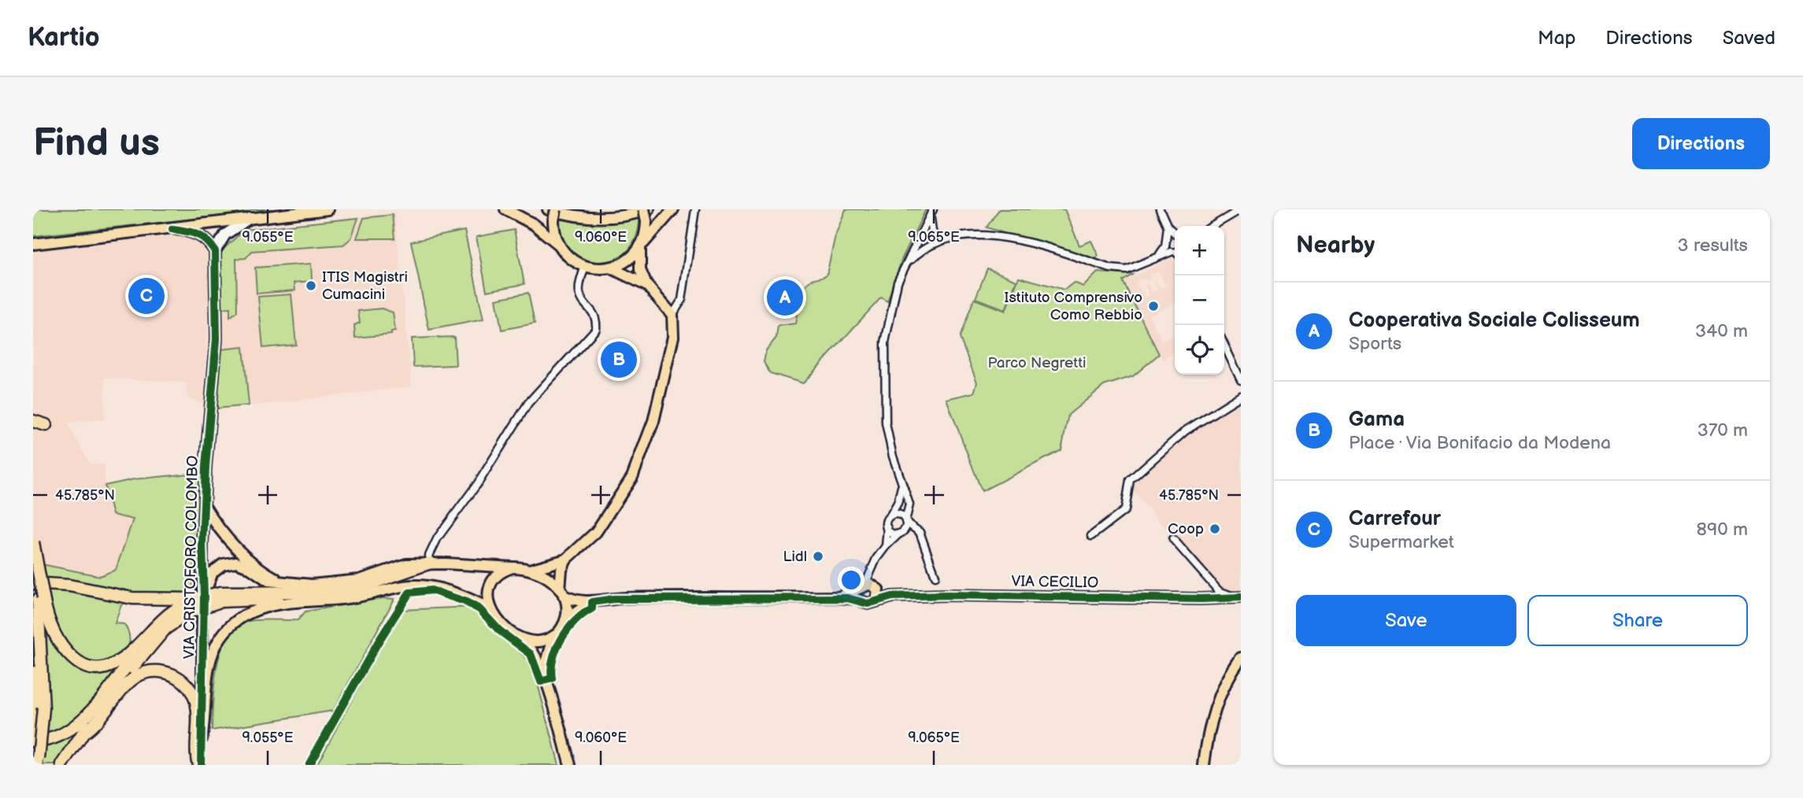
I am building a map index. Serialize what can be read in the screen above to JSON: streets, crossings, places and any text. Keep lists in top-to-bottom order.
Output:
{
  "streets": {
    "main road": ["VIA CECILIO"],
    "street": ["VIA CRISTOFORO COLOMBO"]
  },
  "parks": ["Parco Negretti"],
  "places": [
    "ITIS Magistri Cumacini",
    "Istituto Comprensivo Como Rebbio",
    "Coop",
    "Lidl"
  ],
  "page": {
    "header": "Kartio",
    "nav": ["Map", "Directions", "Saved"],
    "buttons": [
      "Directions",
      ["Save", "Share"]
    ],
    "title": "Find us",
    "heading": ["Nearby", "3 results"],
    "map_buttons": ["+", "−"],
    "pins": ["C", "A", "B"],
    "list": [
      {
        "mark": "A",
        "name": "Cooperativa Sociale Colisseum",
        "note": "Sports",
        "value": "340 m"
      },
      {
        "mark": "B",
        "name": "Gama",
        "note": "Place · Via Bonifacio da Modena",
        "value": "370 m"
      },
      {
        "mark": "C",
        "name": "Carrefour",
        "note": "Supermarket",
        "value": "890 m"
      }
    ]
  },
  "coordinates": [
    "9.055°E",
    "9.060°E",
    "9.065°E",
    "45.785°N"
  ]
}
